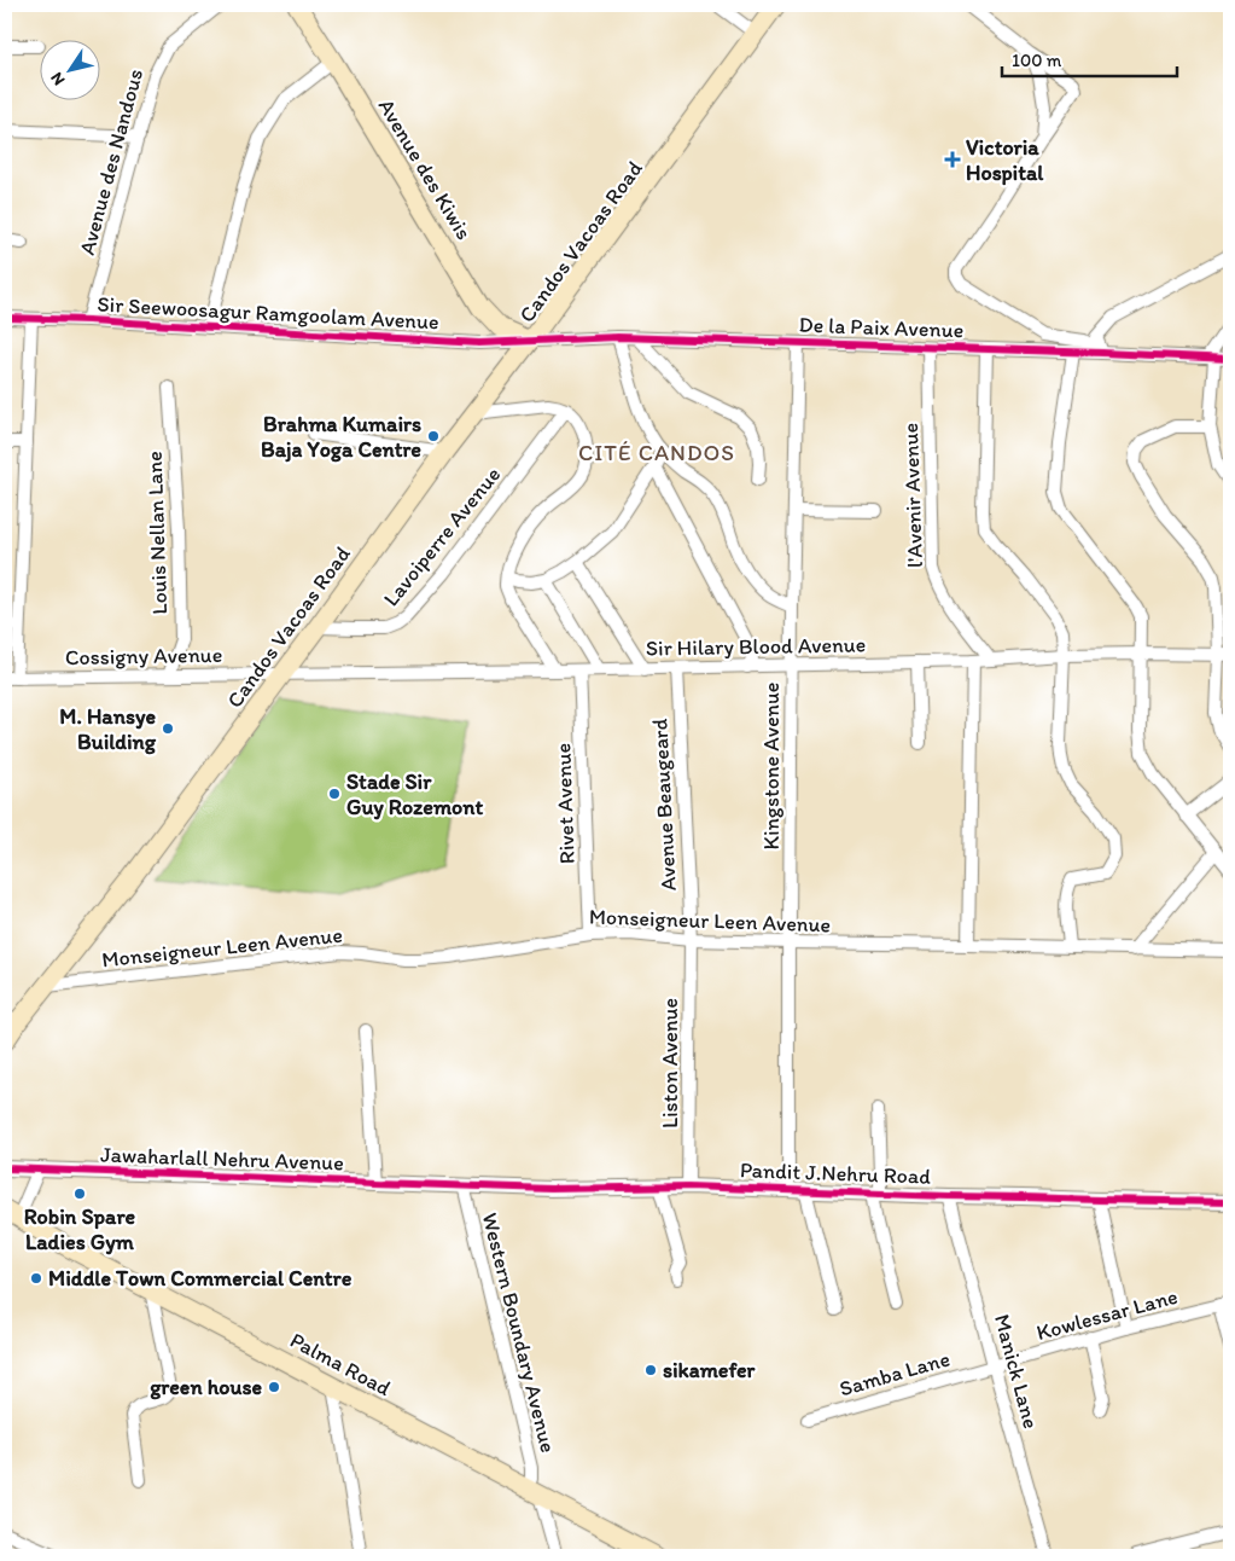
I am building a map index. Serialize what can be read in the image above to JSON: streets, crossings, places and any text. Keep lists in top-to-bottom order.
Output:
{
  "streets": {
    "main road": ["Avenue des Kiwis", "Candos Vacoas Road", "Palma Road"],
    "street": [
      "Avenue des Nandous",
      "Sir Seewoosagur Ramgoolam Avenue",
      "De la Paix Avenue",
      "l'Avenir Avenue",
      "Louis Nellan Lane",
      "Lavoiperre Avenue",
      "Sir Hilary Blood Avenue",
      "Cossigny Avenue",
      "Kingstone Avenue",
      "Rivet Avenue",
      "Avenue Beaugeard",
      "Monseigneur Leen Avenue",
      "Liston Avenue",
      "Jawaharlall Nehru Avenue",
      "Pandit J.Nehru Road",
      "Kowlessar Lane",
      "Western Boundary Avenue",
      "Manick Lane",
      "Samba Lane"
    ]
  },
  "crossings": [
    ["Avenue des Nandous", "Sir Seewoosagur Ramgoolam Avenue"],
    ["Avenue des Kiwis", "Candos Vacoas Road"],
    ["Avenue des Kiwis", "Sir Seewoosagur Ramgoolam Avenue"],
    ["Avenue des Kiwis", "De la Paix Avenue"],
    ["Candos Vacoas Road", "Sir Seewoosagur Ramgoolam Avenue"],
    ["Candos Vacoas Road", "De la Paix Avenue"],
    ["Candos Vacoas Road", "Lavoiperre Avenue"],
    ["Candos Vacoas Road", "Sir Hilary Blood Avenue"],
    ["Candos Vacoas Road", "Cossigny Avenue"],
    ["Candos Vacoas Road", "Monseigneur Leen Avenue"],
    ["Sir Seewoosagur Ramgoolam Avenue", "De la Paix Avenue"],
    ["De la Paix Avenue", "l'Avenir Avenue"],
    ["De la Paix Avenue", "Kingstone Avenue"],
    ["l'Avenir Avenue", "Sir Hilary Blood Avenue"],
    ["Louis Nellan Lane", "Cossigny Avenue"],
    ["Sir Hilary Blood Avenue", "Cossigny Avenue"],
    ["Sir Hilary Blood Avenue", "Kingstone Avenue"],
    ["Sir Hilary Blood Avenue", "Rivet Avenue"],
    ["Sir Hilary Blood Avenue", "Avenue Beaugeard"],
    ["Kingstone Avenue", "Monseigneur Leen Avenue"],
    ["Kingstone Avenue", "Pandit J.Nehru Road"],
    ["Rivet Avenue", "Monseigneur Leen Avenue"],
    ["Avenue Beaugeard", "Monseigneur Leen Avenue"],
    ["Avenue Beaugeard", "Liston Avenue"],
    ["Monseigneur Leen Avenue", "Liston Avenue"],
    ["Liston Avenue", "Pandit J.Nehru Road"],
    ["Jawaharlall Nehru Avenue", "Pandit J.Nehru Road"],
    ["Pandit J.Nehru Road", "Western Boundary Avenue"],
    ["Pandit J.Nehru Road", "Manick Lane"],
    ["Kowlessar Lane", "Manick Lane"],
    ["Kowlessar Lane", "Samba Lane"],
    ["Western Boundary Avenue", "Palma Road"],
    ["Manick Lane", "Samba Lane"]
  ],
  "districts": ["CITÉ CANDOS"],
  "places": {
    "health": ["Victoria Hospital"],
    "other": [
      "Brahma Kumairs Baja Yoga Centre",
      "M. Hansye Building",
      "Stade Sir Guy Rozemont",
      "Robin Spare Ladies Gym",
      "Middle Town Commercial Centre",
      "sikamefer",
      "green house"
    ]
  },
  "scale_bar": "100 m",
  "north": "bottom left"
}
